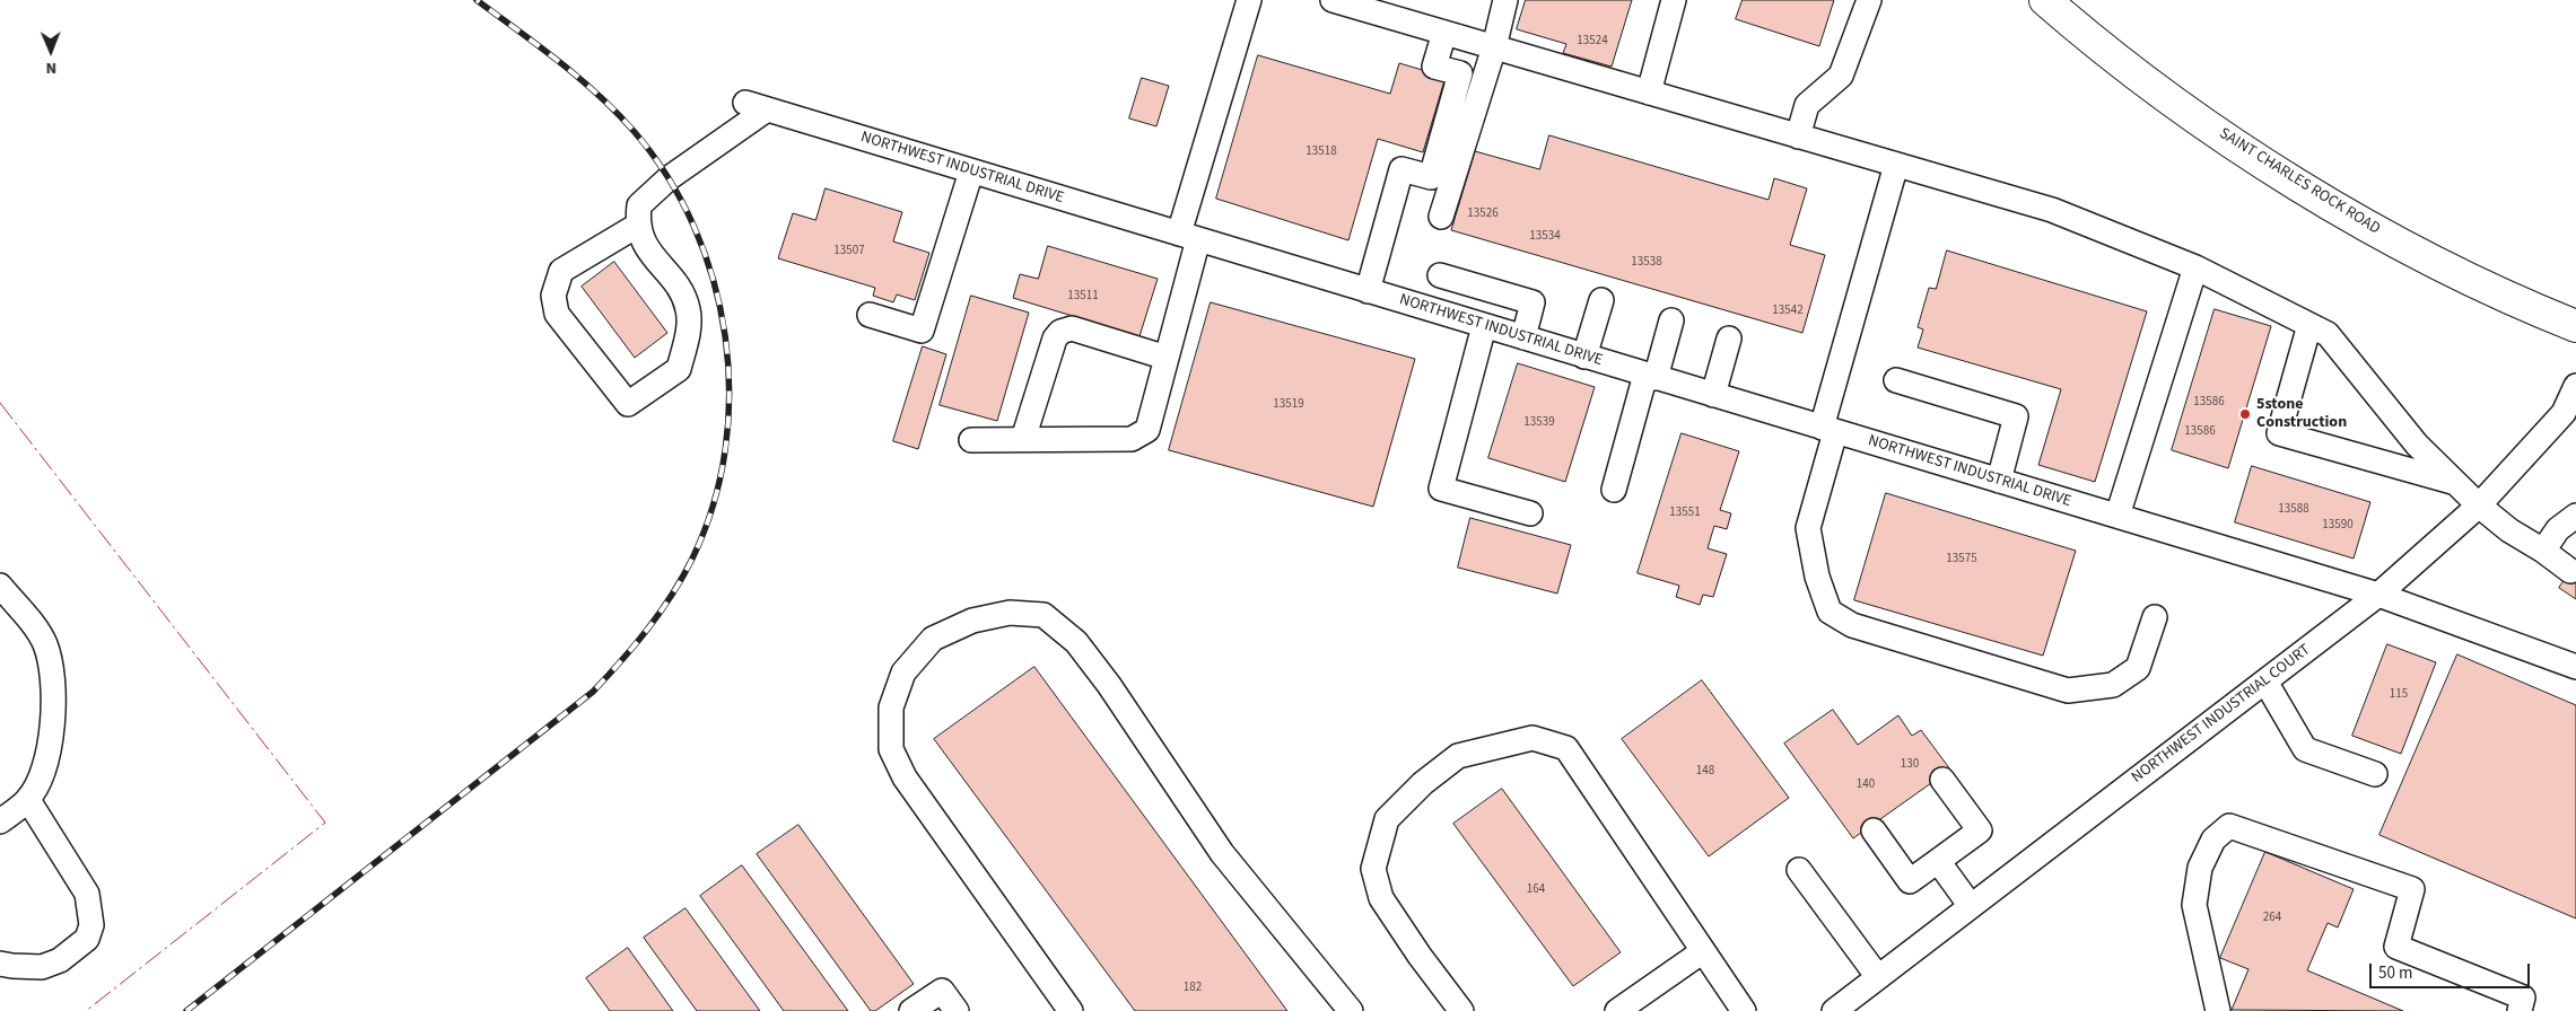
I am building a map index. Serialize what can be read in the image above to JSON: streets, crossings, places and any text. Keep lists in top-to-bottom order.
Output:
{
  "streets": {
    "main road": ["SAINT CHARLES ROCK ROAD"],
    "street": ["NORTHWEST INDUSTRIAL DRIVE", "NORTHWEST INDUSTRIAL COURT"]
  },
  "crossings": [
    ["NORTHWEST INDUSTRIAL DRIVE", "NORTHWEST INDUSTRIAL COURT"]
  ],
  "places": ["5stone Construction"],
  "house_numbers": [
    "13524",
    "13518",
    "13526",
    "13534",
    "13507",
    "13538",
    "13511",
    "13542",
    "13586",
    "13519",
    "13539",
    "13586",
    "13588",
    "13551",
    "13590",
    "13575",
    "115",
    "130",
    "148",
    "140",
    "164",
    "264",
    "182"
  ],
  "scale_bar": "50 m",
  "north": "bottom"
}
